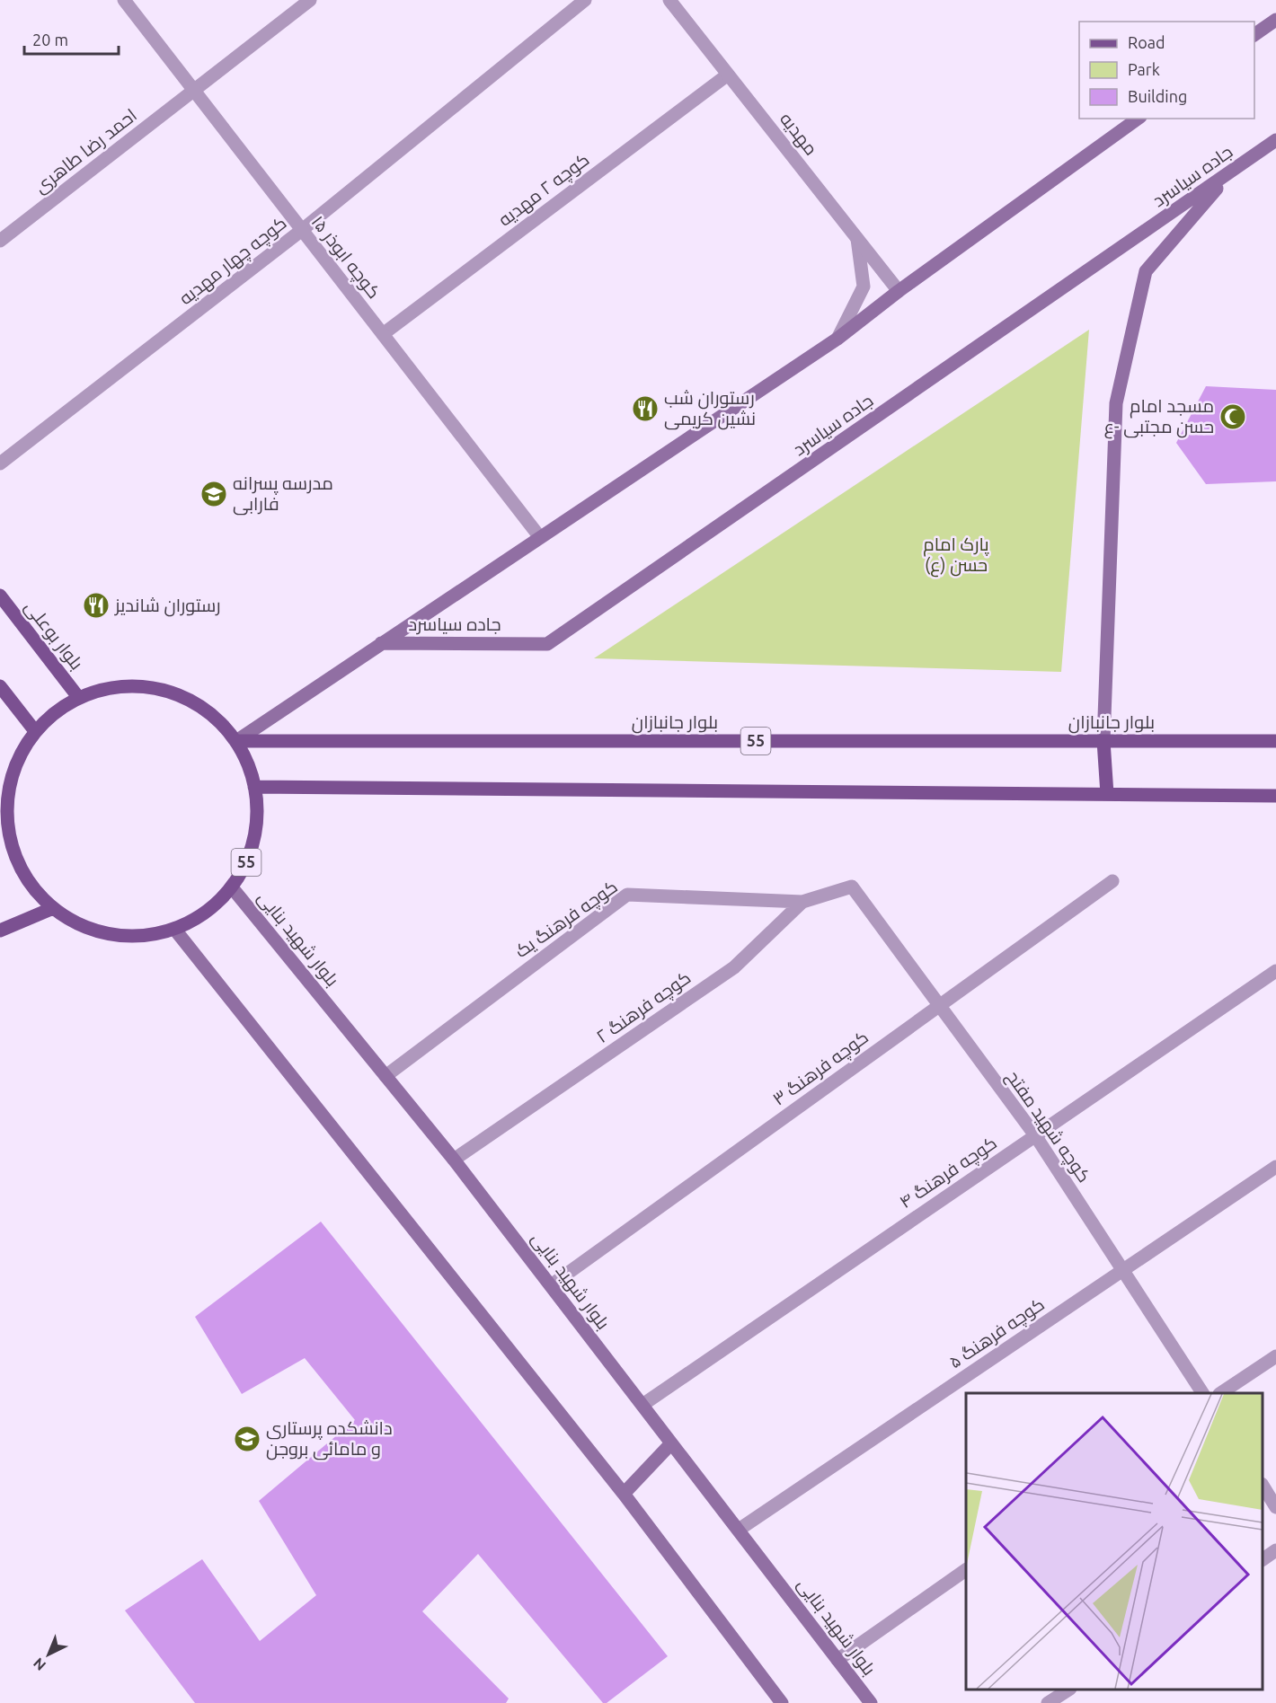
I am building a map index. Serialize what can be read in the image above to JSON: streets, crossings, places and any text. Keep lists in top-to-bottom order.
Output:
{
  "streets": {
    "main road": [
      "جاده سیاسرد",
      "بلوار بوعلی",
      "بلوار جانبازان",
      "55",
      "بلوار شهید بنایی"
    ],
    "street": [
      "مهدیه",
      "احمد رضا طاهری",
      "کوچه ۲ مهدیه",
      "کوچه ابوذر ۱۵",
      "کوچه چهار مهدیه",
      "کوچه فرهنگ یک",
      "کوچه فرهنگ ۲",
      "کوچه فرهنگ ۳",
      "کوچه شهید مفتح",
      "کوچه فرهنگ ۴",
      "کوچه فرهنگ ۵"
    ]
  },
  "crossings": [
    ["مهدیه", "کوچه ۲ مهدیه"],
    ["احمد رضا طاهری", "کوچه ابوذر ۱۵"],
    ["کوچه ۲ مهدیه", "کوچه ابوذر ۱۵"],
    ["کوچه ابوذر ۱۵", "کوچه چهار مهدیه"],
    ["بلوار بوعلی", "55"],
    ["بلوار جانبازان", "55"],
    ["55", "بلوار شهید بنایی"],
    ["کوچه فرهنگ یک", "بلوار شهید بنایی"],
    ["کوچه فرهنگ یک", "کوچه فرهنگ ۲"],
    ["بلوار شهید بنایی", "کوچه فرهنگ ۲"],
    ["بلوار شهید بنایی", "کوچه فرهنگ ۳"],
    ["بلوار شهید بنایی", "کوچه فرهنگ ۴"],
    ["بلوار شهید بنایی", "کوچه فرهنگ ۵"],
    ["کوچه فرهنگ ۲", "کوچه شهید مفتح"],
    ["کوچه فرهنگ ۳", "کوچه شهید مفتح"],
    ["کوچه شهید مفتح", "کوچه فرهنگ ۴"],
    ["کوچه شهید مفتح", "کوچه فرهنگ ۵"]
  ],
  "parks": ["پارک امام حسن (ع)"],
  "places": {
    "restaurant": ["رستوران شب نشین کریمی", "رستوران شاندیز"],
    "mosque": ["مسجد امام حسن مجتبی -ع"],
    "school or university": ["مدرسه پسرانه فارابی", "دانشکده پرستاری و مامائی بروجن"]
  },
  "legend": ["Road", "Park", "Building"],
  "scale_bar": "20 m",
  "north": "bottom left"
}
